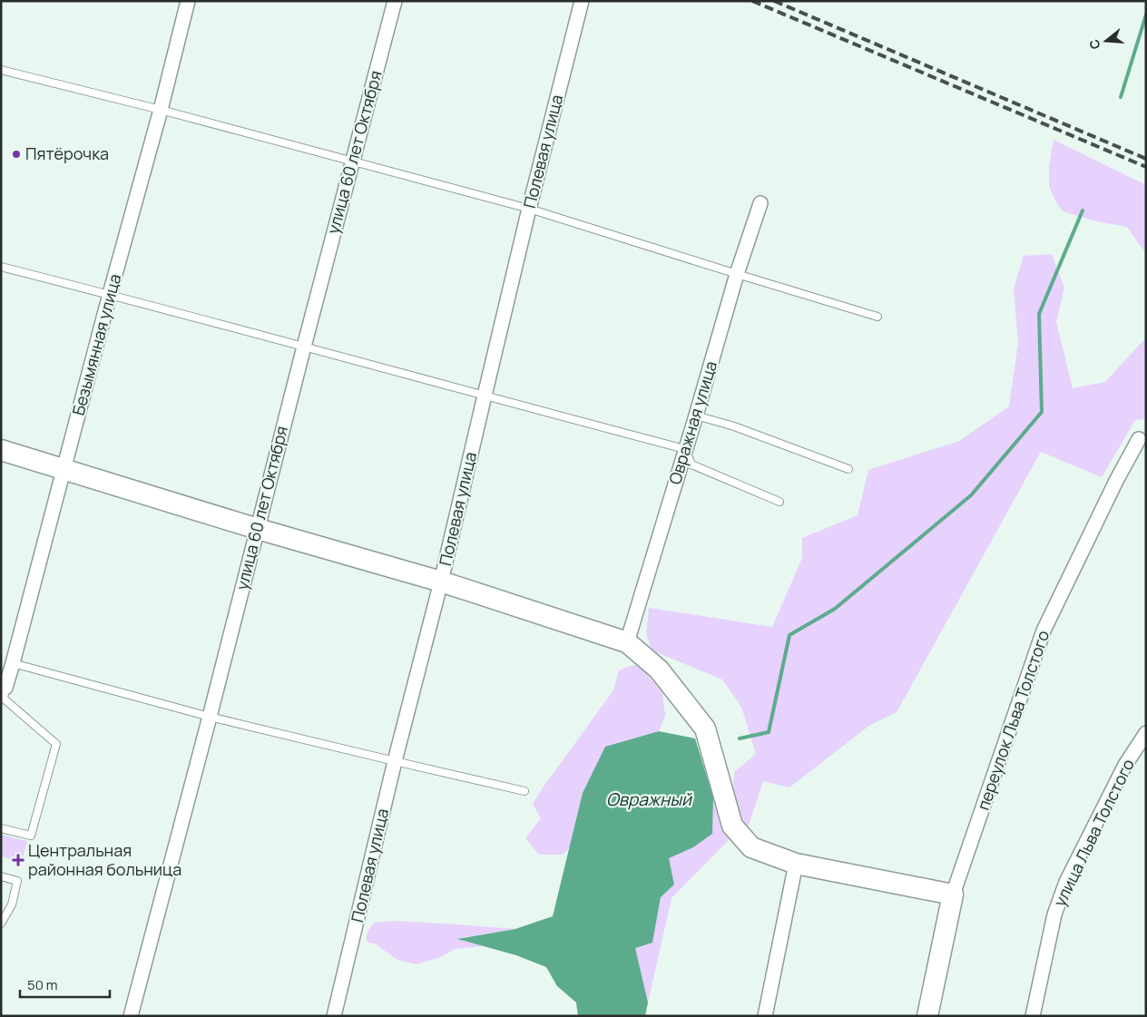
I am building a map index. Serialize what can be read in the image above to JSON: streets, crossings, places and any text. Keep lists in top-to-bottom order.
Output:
{
  "streets": {
    "street": [
      "Полевая улица",
      "улица 60 лет Октября",
      "Безымянная улица",
      "Овражная улица",
      "переулок Льва Толстого",
      "улица Льва Толстого"
    ]
  },
  "water": ["Овражный"],
  "places": {
    "other": ["Пятёрочка"],
    "health": ["Центральная районная больница"]
  },
  "scale_bar": "50 m",
  "north": "left"
}
